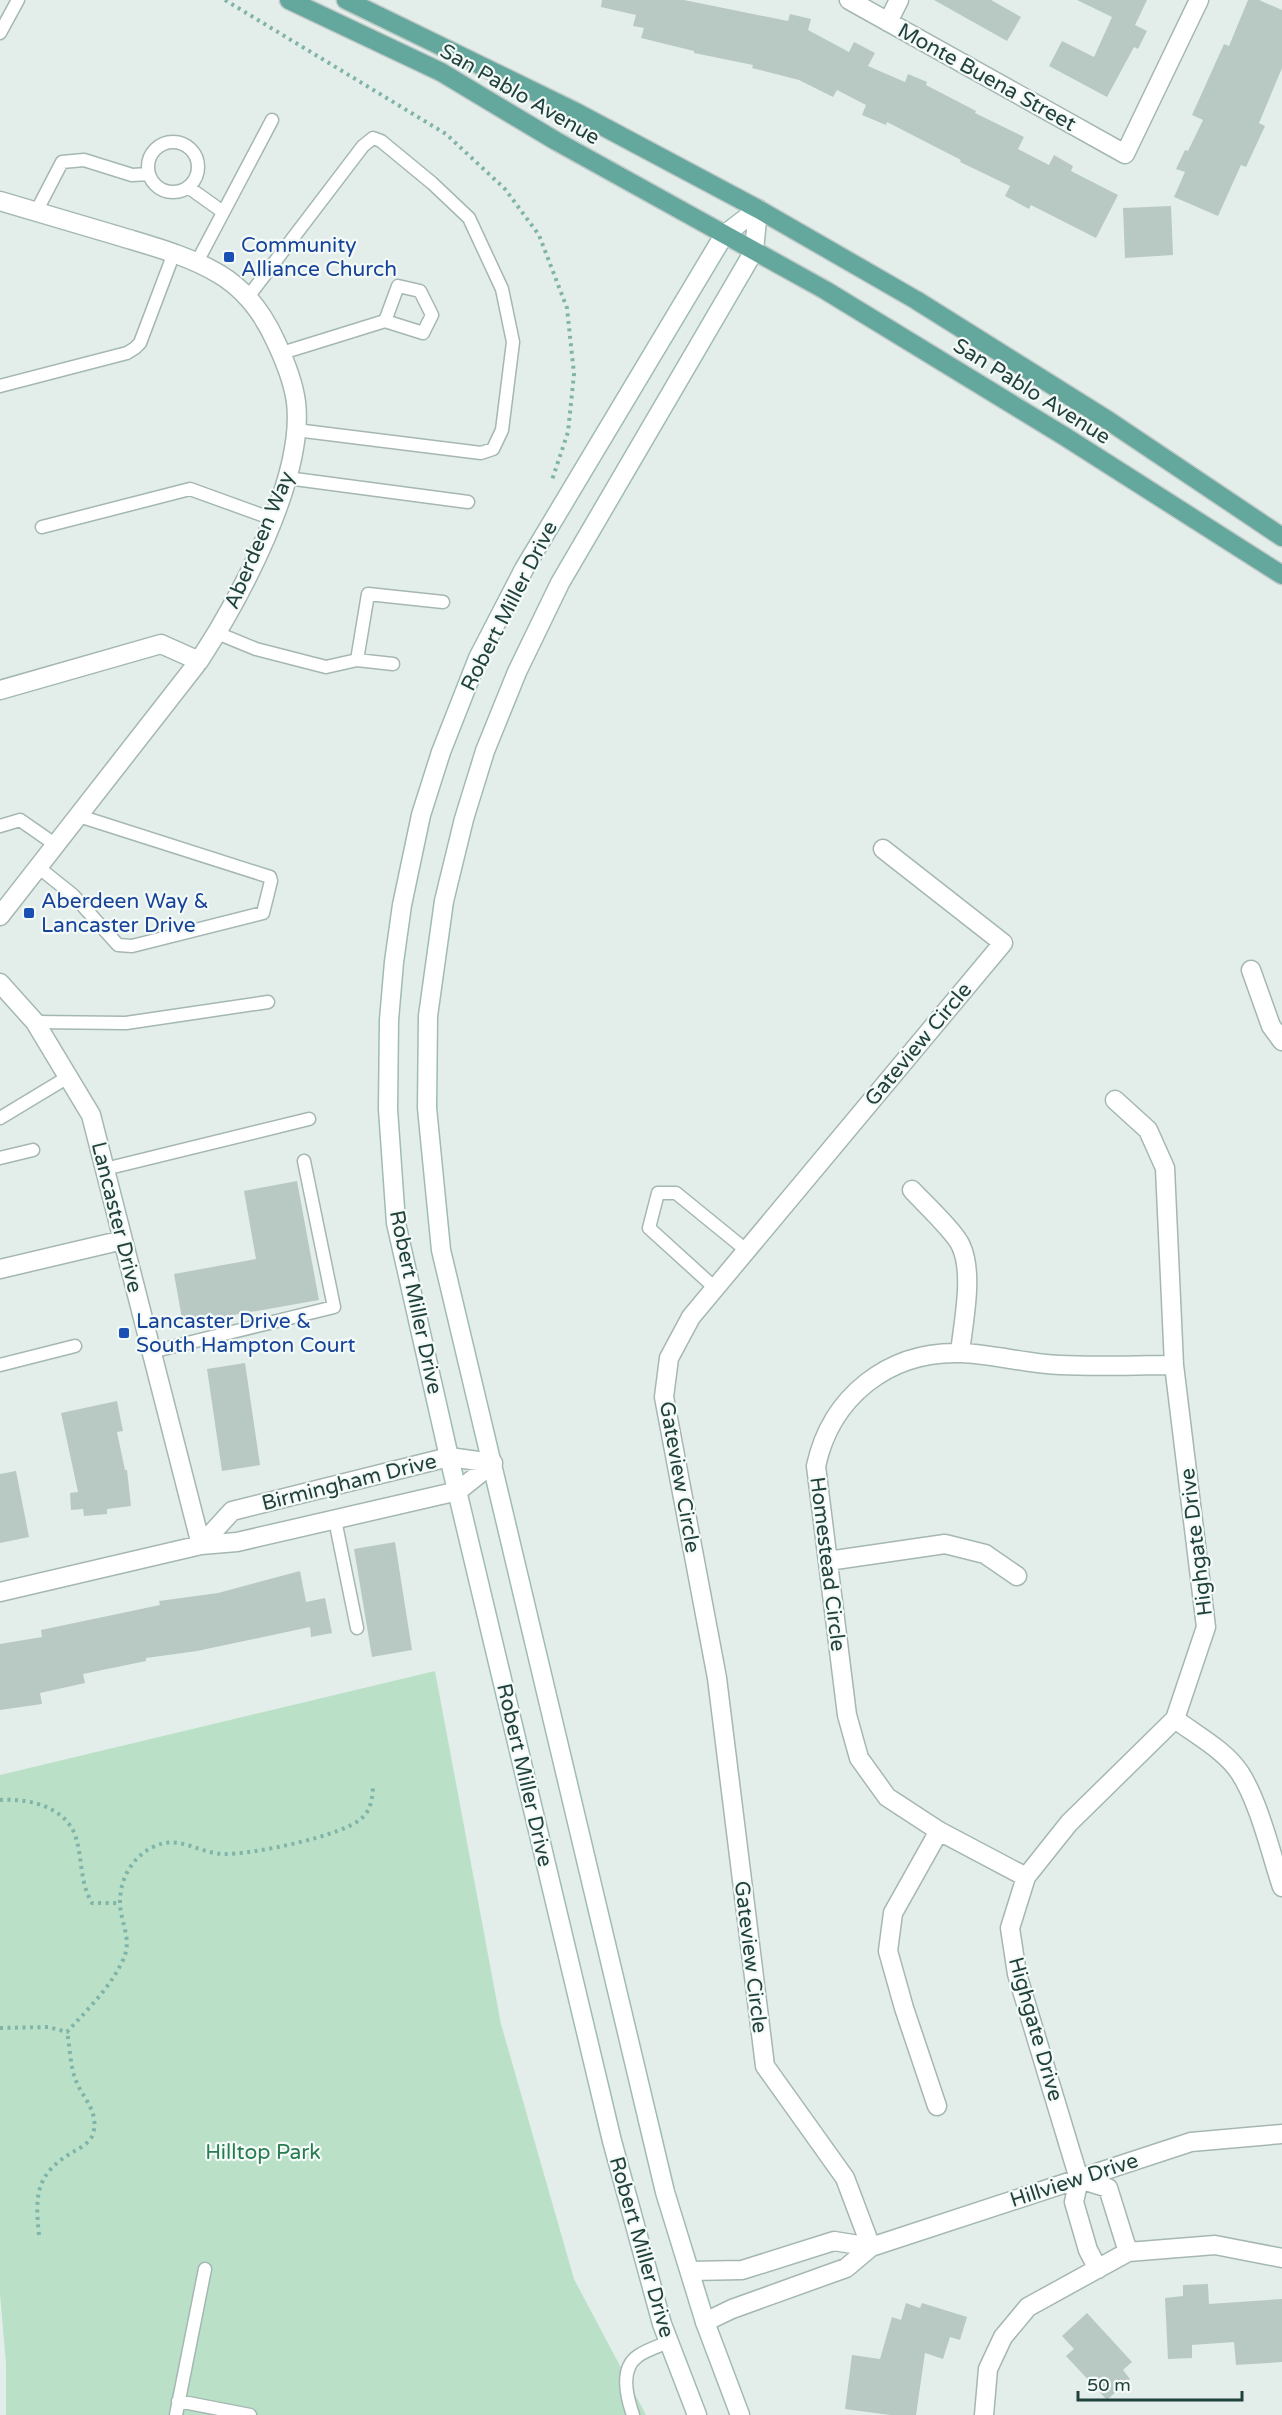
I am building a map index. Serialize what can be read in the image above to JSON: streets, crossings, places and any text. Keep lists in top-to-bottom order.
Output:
{
  "streets": {
    "main road": ["San Pablo Avenue"],
    "street": [
      "Monte Buena Street",
      "Aberdeen Way",
      "Robert Miller Drive",
      "Gateview Circle",
      "Lancaster Drive",
      "Birmingham Drive",
      "Highgate Drive",
      "Homestead Circle",
      "Hillview Drive"
    ]
  },
  "crossings": [
    ["San Pablo Avenue", "Robert Miller Drive"],
    ["Robert Miller Drive", "Birmingham Drive"],
    ["Gateview Circle", "Hillview Drive"],
    ["Lancaster Drive", "Birmingham Drive"],
    ["Highgate Drive", "Homestead Circle"],
    ["Highgate Drive", "Hillview Drive"]
  ],
  "parks": ["Hilltop Park"],
  "places": {
    "transit": ["Community Alliance Church", "Aberdeen Way & Lancaster Drive", "Lancaster Drive & South Hampton Court"]
  },
  "scale_bar": "50 m"
}
